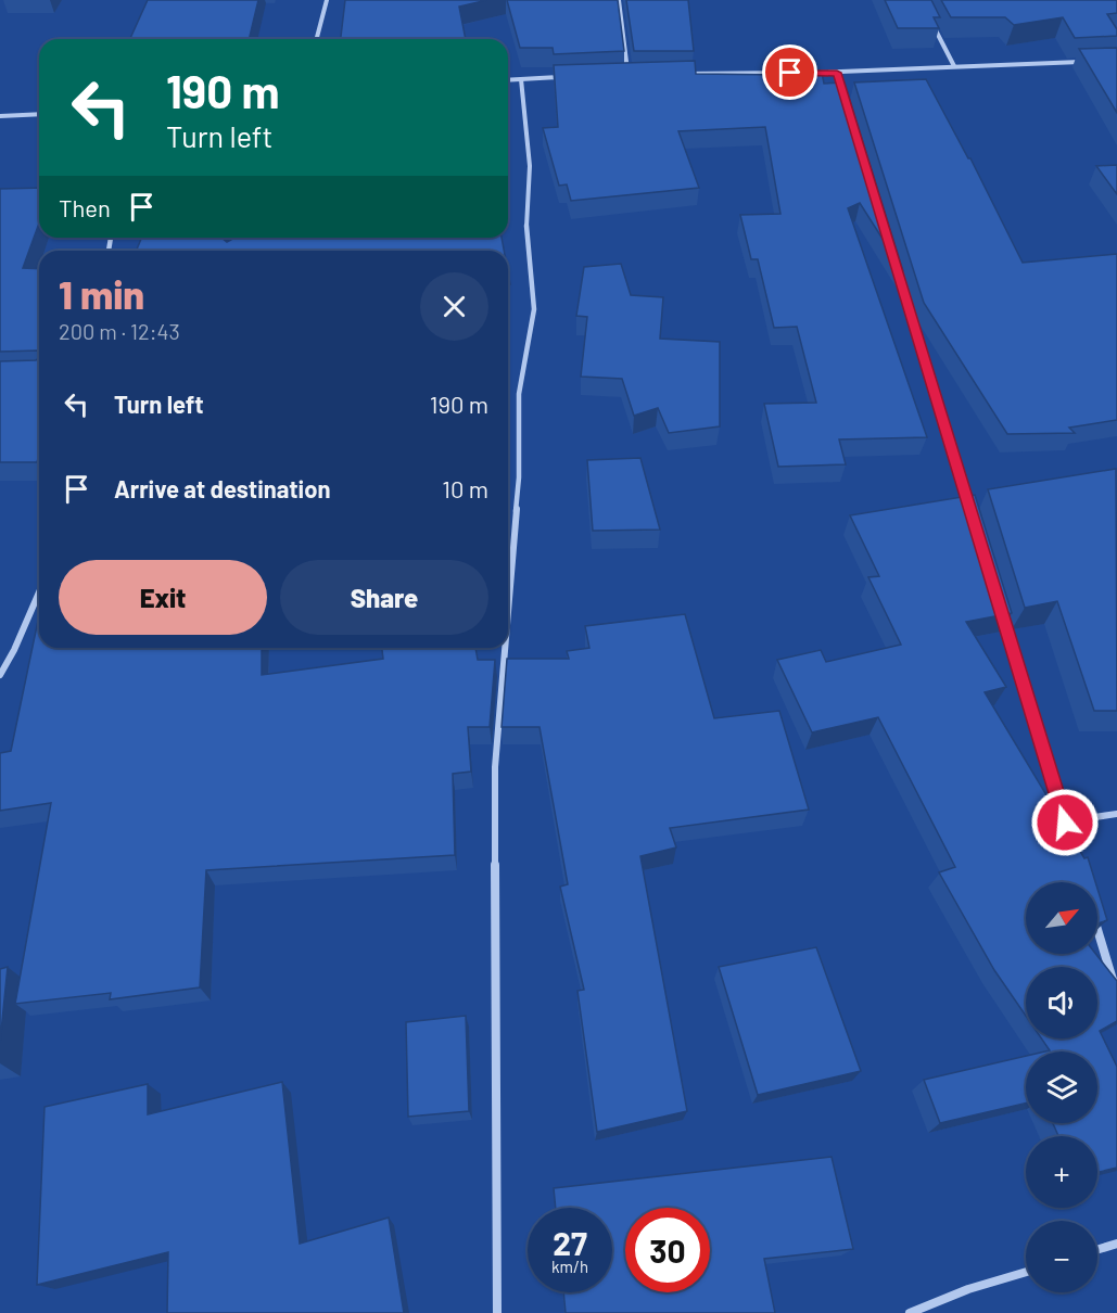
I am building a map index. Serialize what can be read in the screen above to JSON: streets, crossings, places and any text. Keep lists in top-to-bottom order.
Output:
{
  "north": "top right",
  "page": {
    "turn": ["190 m", "Turn left"],
    "then": "Then",
    "heading": ["1 min", "200 m · 12:43"],
    "list": [
      {
        "name": "Turn left",
        "value": "190 m"
      },
      {
        "name": "Arrive at destination",
        "value": "10 m"
      }
    ],
    "buttons": ["Exit", "Share"],
    "map_buttons": ["+", "−"],
    "speed": "27 km/h",
    "limit": "30"
  }
}
